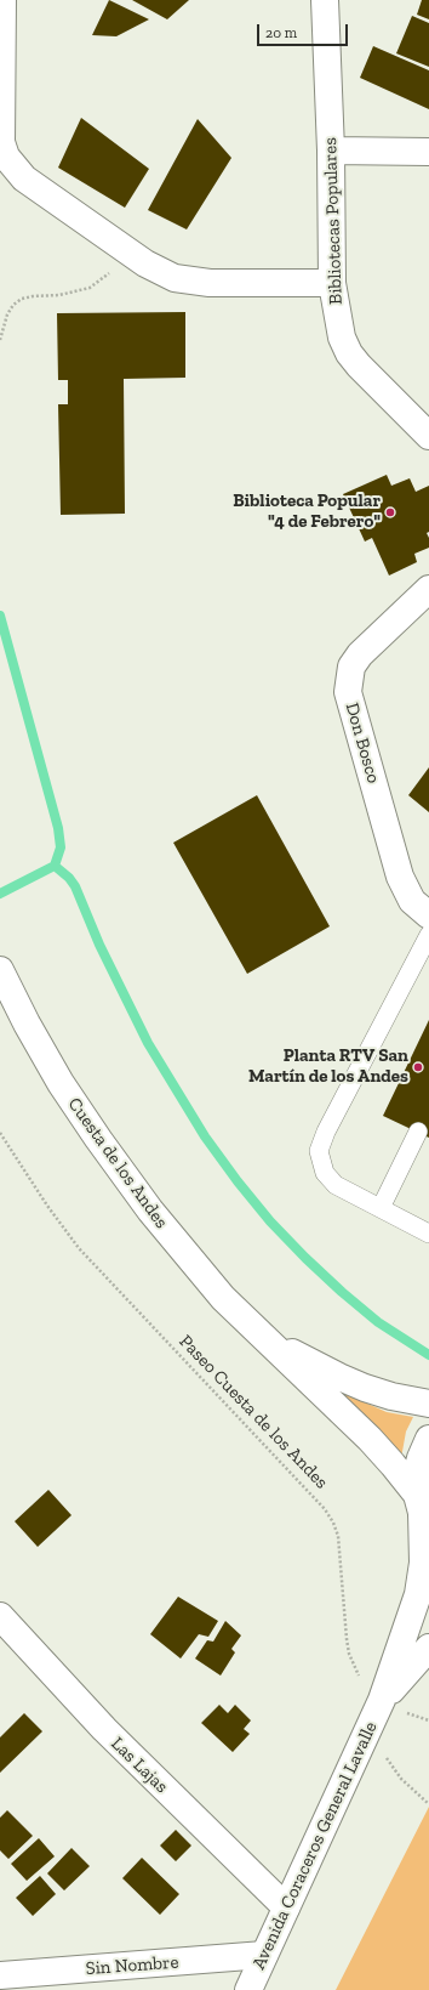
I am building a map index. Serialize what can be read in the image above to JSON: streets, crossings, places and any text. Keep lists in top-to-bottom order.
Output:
{
  "streets": {
    "street": [
      "Bibliotecas Populares",
      "Don Bosco",
      "Cuesta de los Andes",
      "Las Lajas",
      "Avenida Coraceros General Lavalle",
      "Sin Nombre"
    ],
    "path": ["Paseo Cuesta de los Andes"]
  },
  "crossings": [
    ["Cuesta de los Andes", "Avenida Coraceros General Lavalle"],
    ["Paseo Cuesta de los Andes", "Avenida Coraceros General Lavalle"],
    ["Las Lajas", "Avenida Coraceros General Lavalle"],
    ["Avenida Coraceros General Lavalle", "Sin Nombre"]
  ],
  "places": ["Biblioteca Popular \"4 de Febrero\"", "Planta RTV San Martín de los Andes"],
  "scale_bar": "20 m"
}
